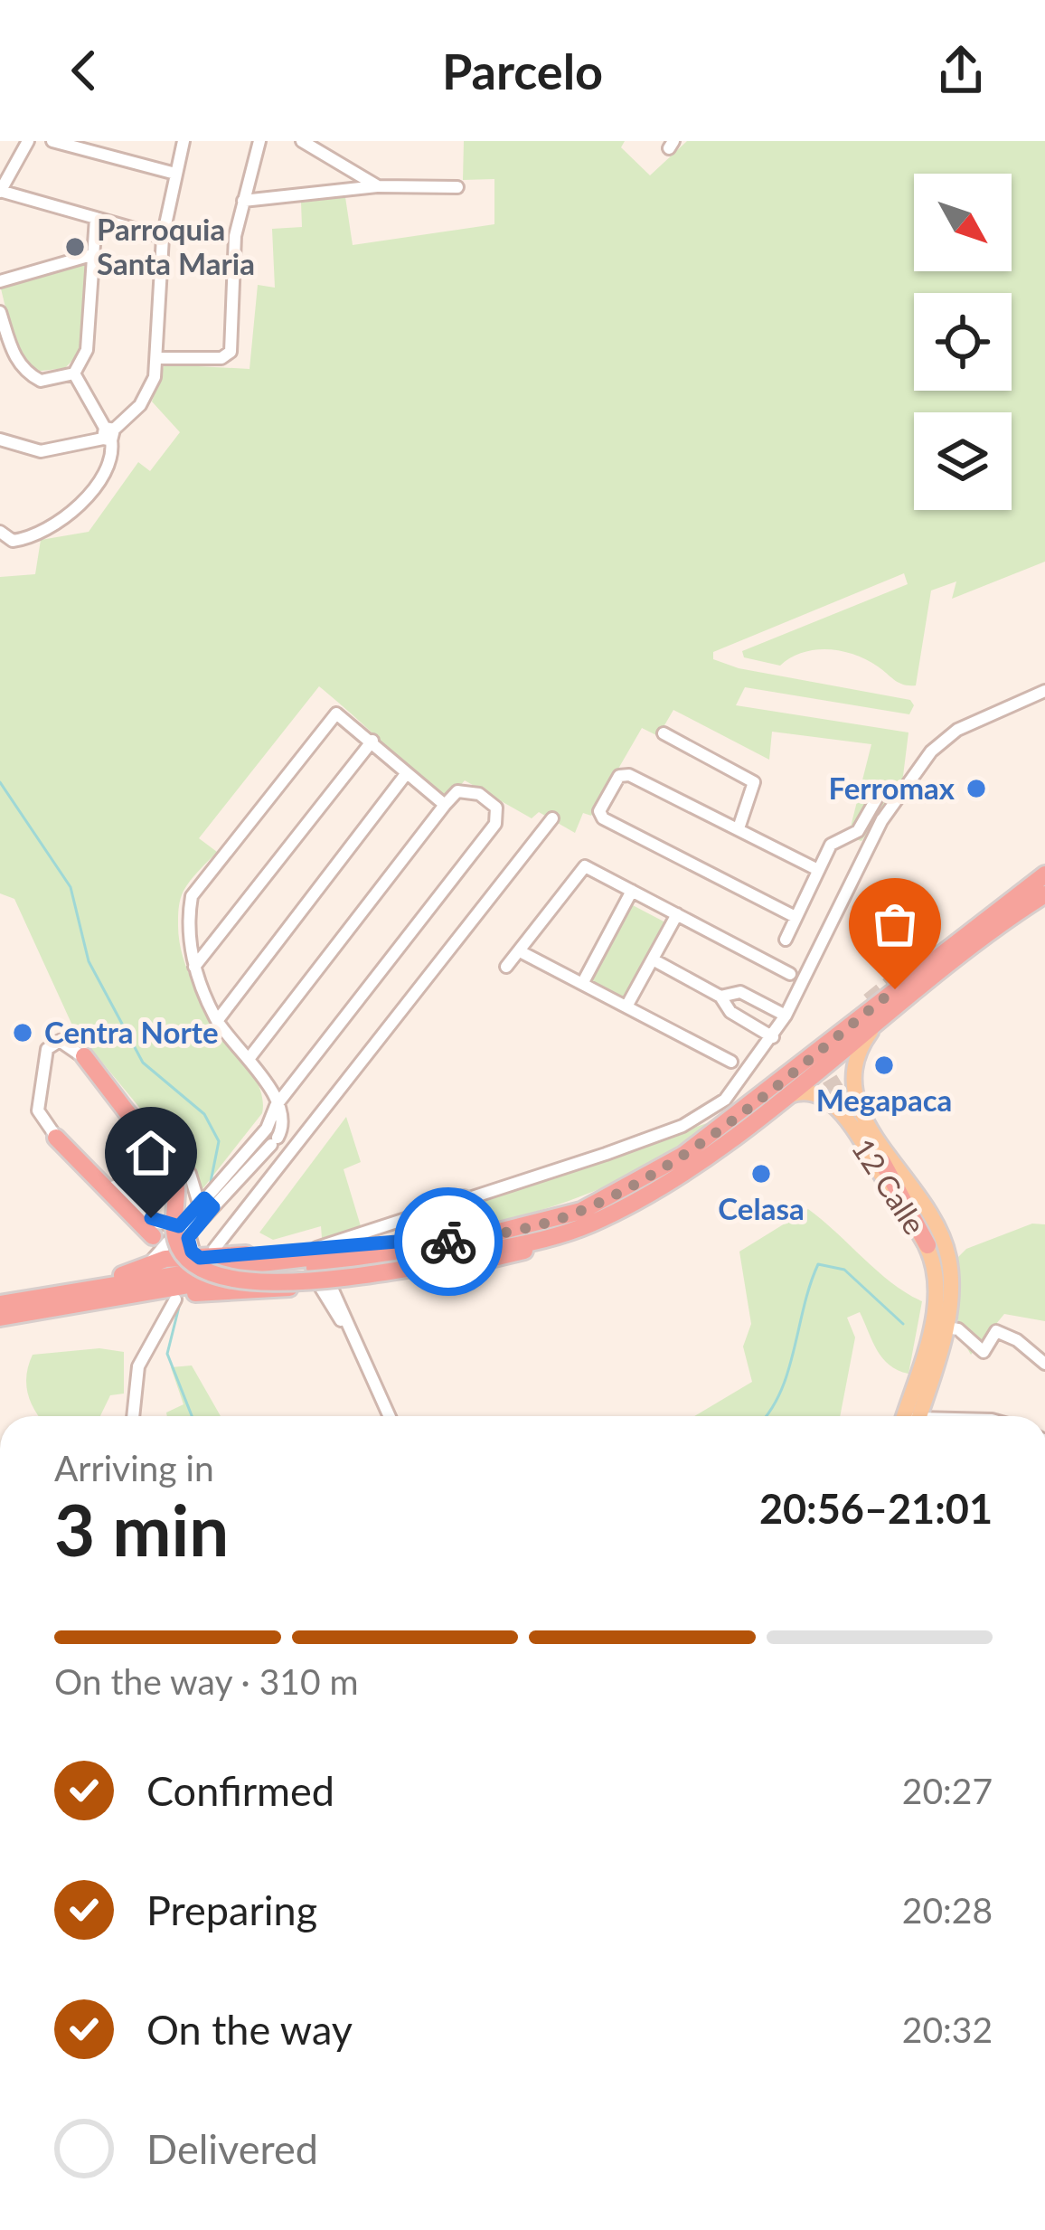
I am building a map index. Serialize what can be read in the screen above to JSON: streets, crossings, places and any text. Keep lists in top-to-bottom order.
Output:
{
  "streets": {
    "main road": ["12 Calle"]
  },
  "places": [
    "Parroquia Santa Maria",
    "Ferromax",
    "Centra Norte",
    "Megapaca",
    "Celasa"
  ],
  "north": "bottom right",
  "page": {
    "header": "Parcelo",
    "heading": ["3 min", "Arriving in", "20:56–21:01"],
    "bar": "On the way · 310 m",
    "list": [
      ["Confirmed", "20:27"],
      ["Preparing", "20:28"],
      ["On the way", "20:32"],
      "Delivered"
    ]
  }
}
